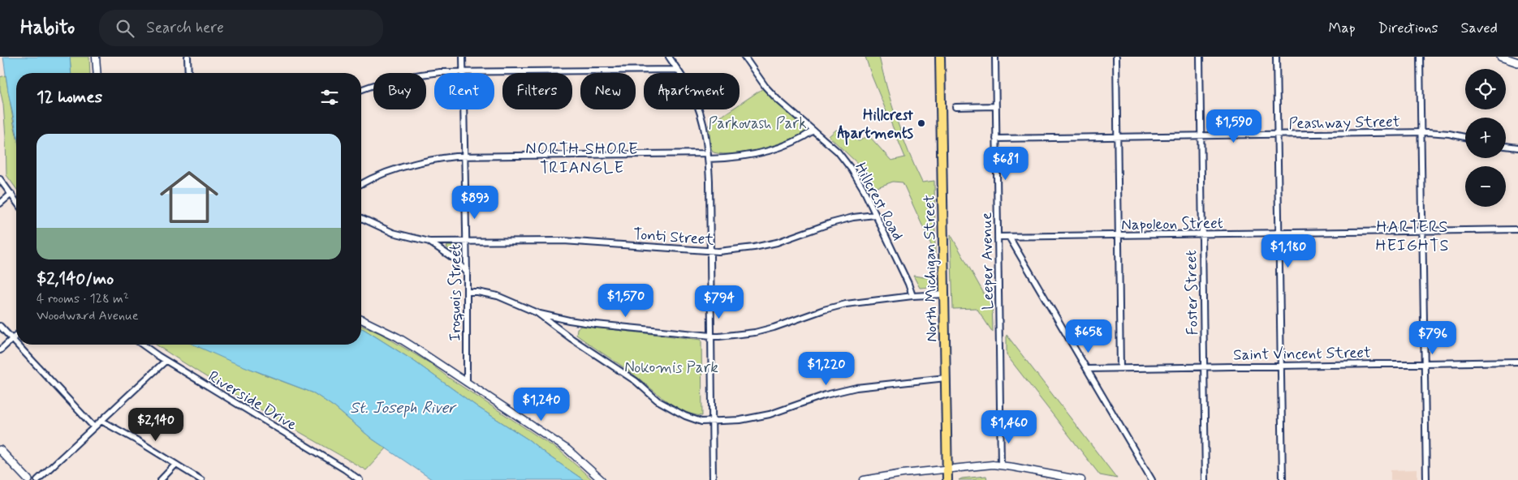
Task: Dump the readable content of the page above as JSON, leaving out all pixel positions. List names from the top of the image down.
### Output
{
  "streets": {
    "main road": ["North Michigan Street"],
    "street": [
      "Peashway Street",
      "Hillcrest Road",
      "Napoleon Street",
      "Tonti Street",
      "Leeper Avenue",
      "Iroquois Street",
      "Foster Street",
      "Saint Vincent Street",
      "Riverside Drive"
    ]
  },
  "crossings": [
    ["Peashway Street", "Leeper Avenue"],
    ["Peashway Street", "Foster Street"],
    ["Hillcrest Road", "Tonti Street"],
    ["Napoleon Street", "Leeper Avenue"],
    ["Napoleon Street", "Foster Street"],
    ["Tonti Street", "Iroquois Street"],
    ["Foster Street", "Saint Vincent Street"]
  ],
  "districts": ["NORTH SHORE TRIANGLE", "HARTERS HEIGHTS"],
  "water": ["St. Joseph River"],
  "parks": ["Parkovash Park", "Nokomis Park"],
  "places": ["Hillcrest Apartments"],
  "page": {
    "header": "Habito",
    "search": "Search here",
    "nav": ["Map", "Directions", "Saved"],
    "map_buttons": ["+", "−"],
    "chip": [
      "Buy",
      "Rent",
      "Filters",
      "New",
      "Apartment"
    ],
    "heading": "12 homes",
    "price": [
      "$1,590",
      "$681",
      "$893",
      "$1,180",
      "$1,570",
      "$794",
      "$658",
      "$796",
      "$1,220",
      "$1,240",
      "$2,140",
      "$1,460"
    ],
    "list": [
      {
        "name": "$2,140/mo",
        "note": "4 rooms · 128 m² · Woodward Avenue"
      }
    ]
  }
}
